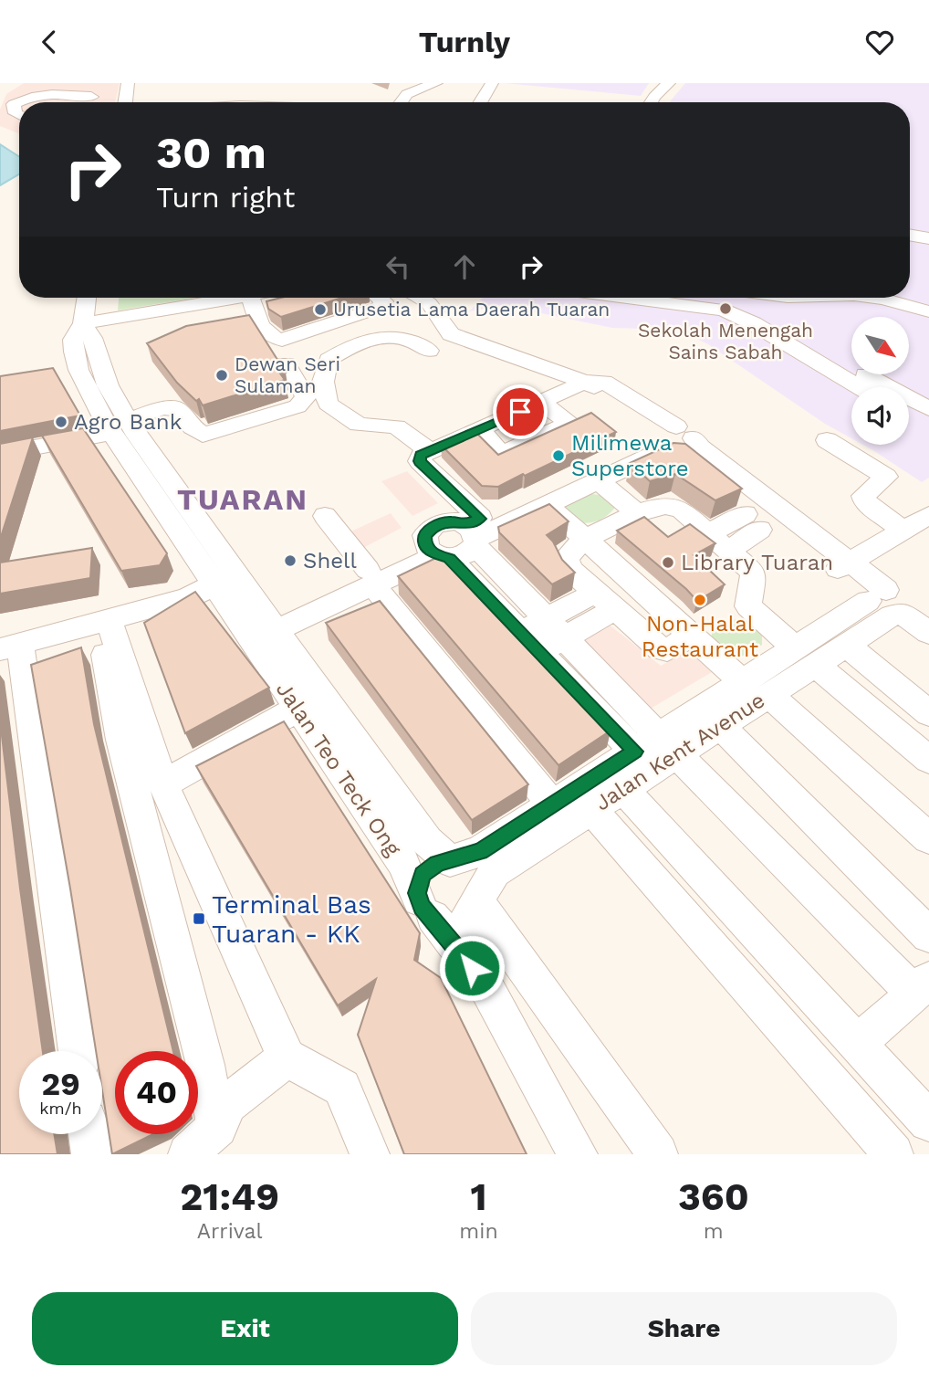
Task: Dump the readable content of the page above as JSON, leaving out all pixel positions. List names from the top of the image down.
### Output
{
  "streets": {
    "street": ["Jalan Kent Avenue", "Jalan Teo Teck Ong"]
  },
  "crossings": [
    ["Jalan Kent Avenue", "Jalan Teo Teck Ong"]
  ],
  "districts": ["TUARAN"],
  "places": {
    "other": [
      "Sekolah Menengah Sains Sabah",
      "Urusetia Lama Daerah Tuaran",
      "Dewan Seri Sulaman",
      "Agro Bank",
      "Milimewa Superstore",
      "Shell",
      "Library Tuaran",
      "Non-Halal Restaurant"
    ],
    "transit": ["Terminal Bas Tuaran - KK"]
  },
  "north": "bottom right",
  "page": {
    "header": "Turnly",
    "turn": ["30 m", "Turn right"],
    "speed": "29 km/h",
    "limit": "40",
    "eta": [
      "21:49",
      "Arrival",
      "1",
      "min",
      "360",
      "m"
    ],
    "buttons": ["Exit", "Share"]
  }
}
